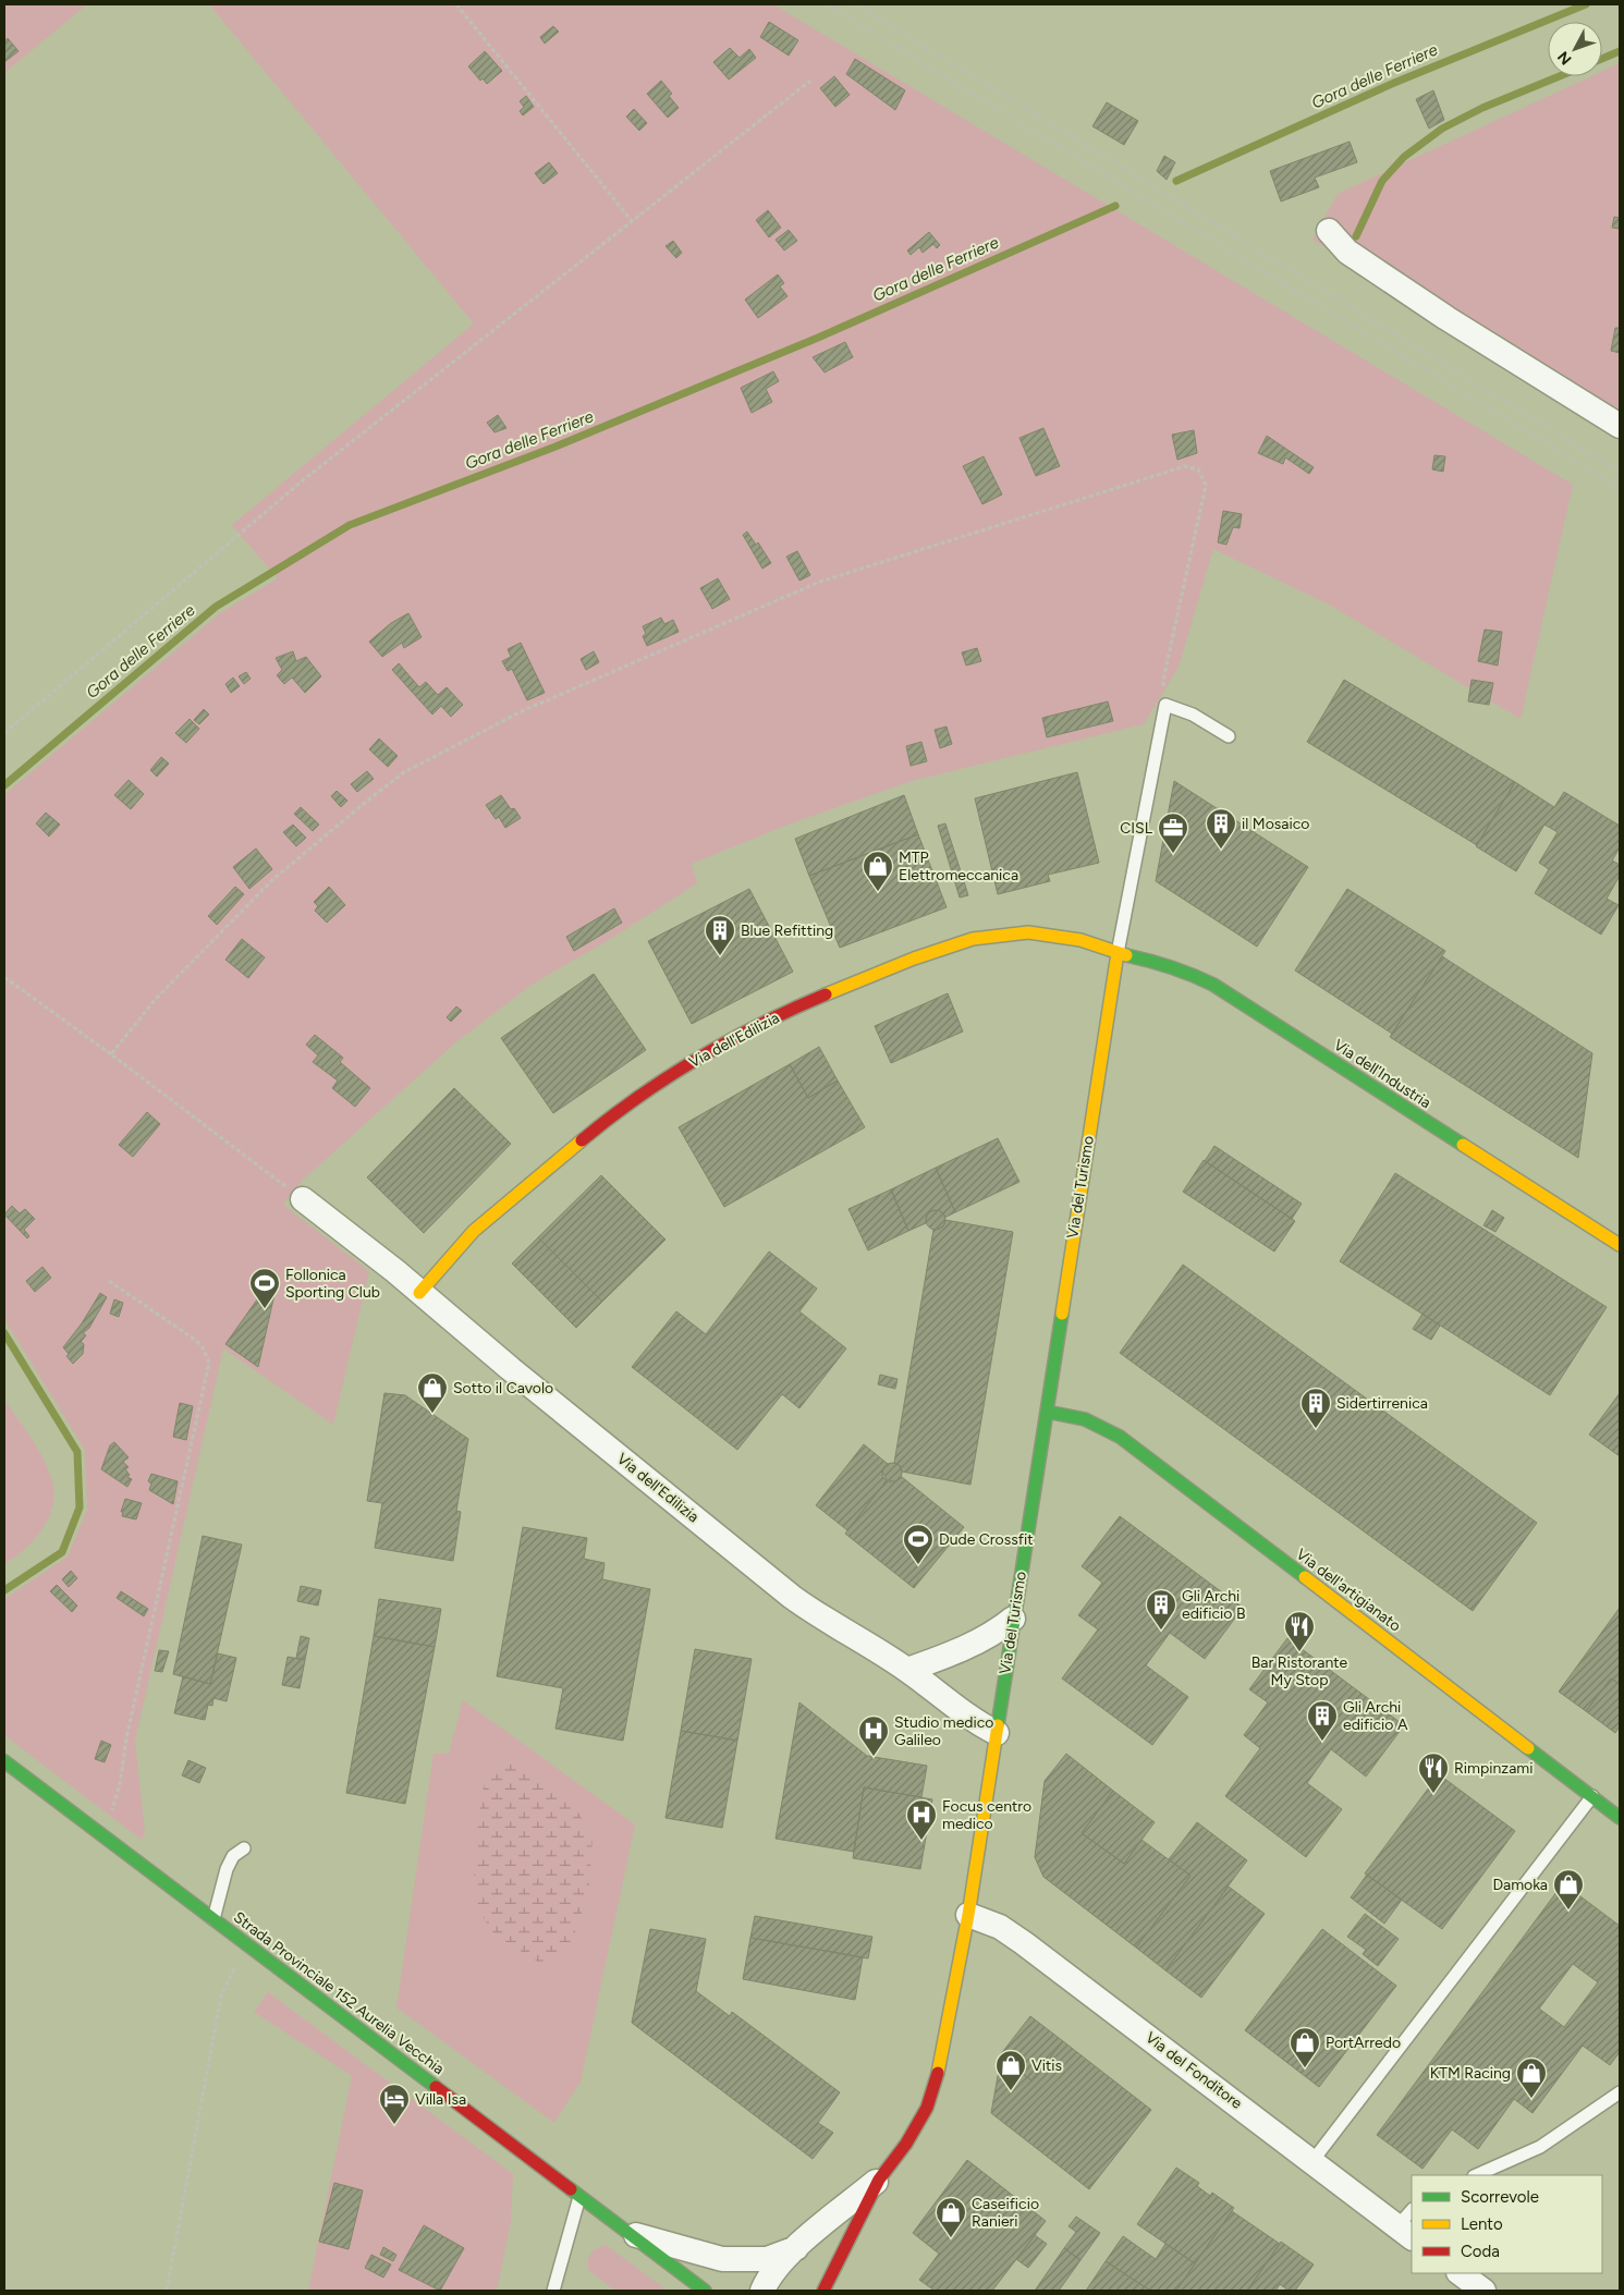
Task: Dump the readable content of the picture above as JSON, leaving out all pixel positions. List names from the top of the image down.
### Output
{
  "streets": {
    "street": [
      "Via dell'Edilizia",
      "Via dell'Industria",
      "Via del Turismo",
      "Via dell'artigianato",
      "Strada Provinciale 152 Aurelia Vecchia",
      "Via del Fonditore"
    ]
  },
  "crossings": [
    ["Via dell'Edilizia", "Via dell'Industria"],
    ["Via dell'Edilizia", "Via del Turismo"],
    ["Via dell'Industria", "Via del Turismo"],
    ["Via del Turismo", "Via dell'artigianato"],
    ["Via del Turismo", "Strada Provinciale 152 Aurelia Vecchia"],
    ["Via del Turismo", "Via del Fonditore"]
  ],
  "water": ["Gora delle Ferriere"],
  "places": {
    "building": [
      "il Mosaico",
      "Blue Refitting",
      "Sidertirrenica",
      "Gli Archi edificio B",
      "Gli Archi edificio A"
    ],
    "office": ["CISL"],
    "shop": [
      "MTP Elettromeccanica",
      "Sotto il Cavolo",
      "Damoka",
      "PortArredo",
      "Vitis",
      "KTM Racing",
      "Caseificio Ranieri"
    ],
    "sports": ["Follonica Sporting Club", "Dude Crossfit"],
    "restaurant": ["Bar Ristorante My Stop", "Rimpinzami"],
    "hospital": ["Studio medico Galileo", "Focus centro medico"],
    "hotel": ["Villa Isa"]
  },
  "legend": ["Scorrevole", "Lento", "Coda"],
  "north": "bottom left"
}
